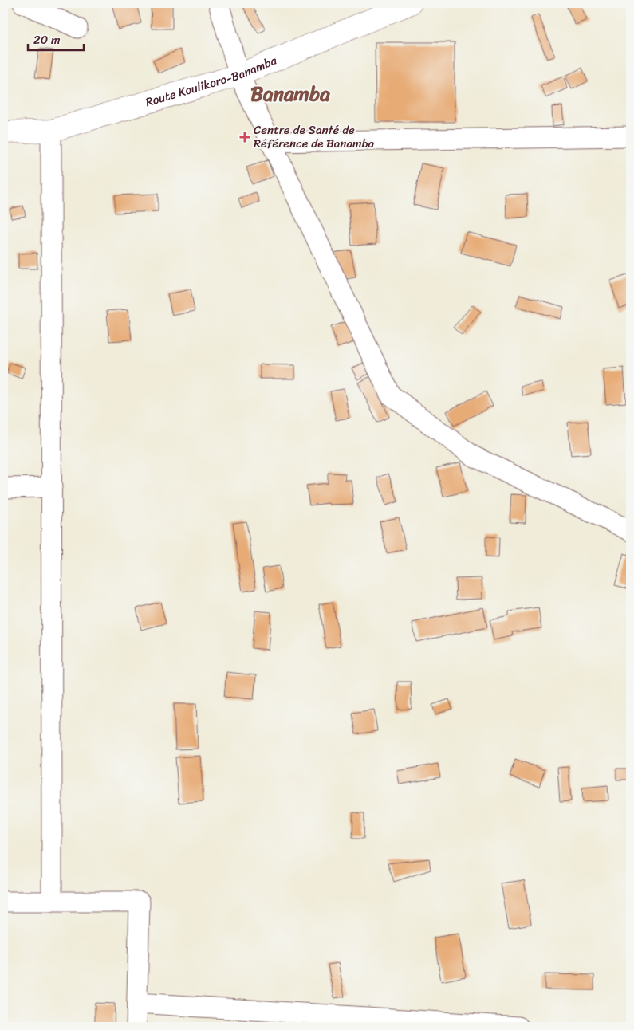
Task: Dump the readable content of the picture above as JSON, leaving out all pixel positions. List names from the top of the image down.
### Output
{
  "streets": {
    "street": ["Route Koulikoro-Banamba"]
  },
  "districts": ["Banamba"],
  "places": {
    "health": ["Centre de Santé de Référence de Banamba"]
  },
  "scale_bar": "20 m"
}
